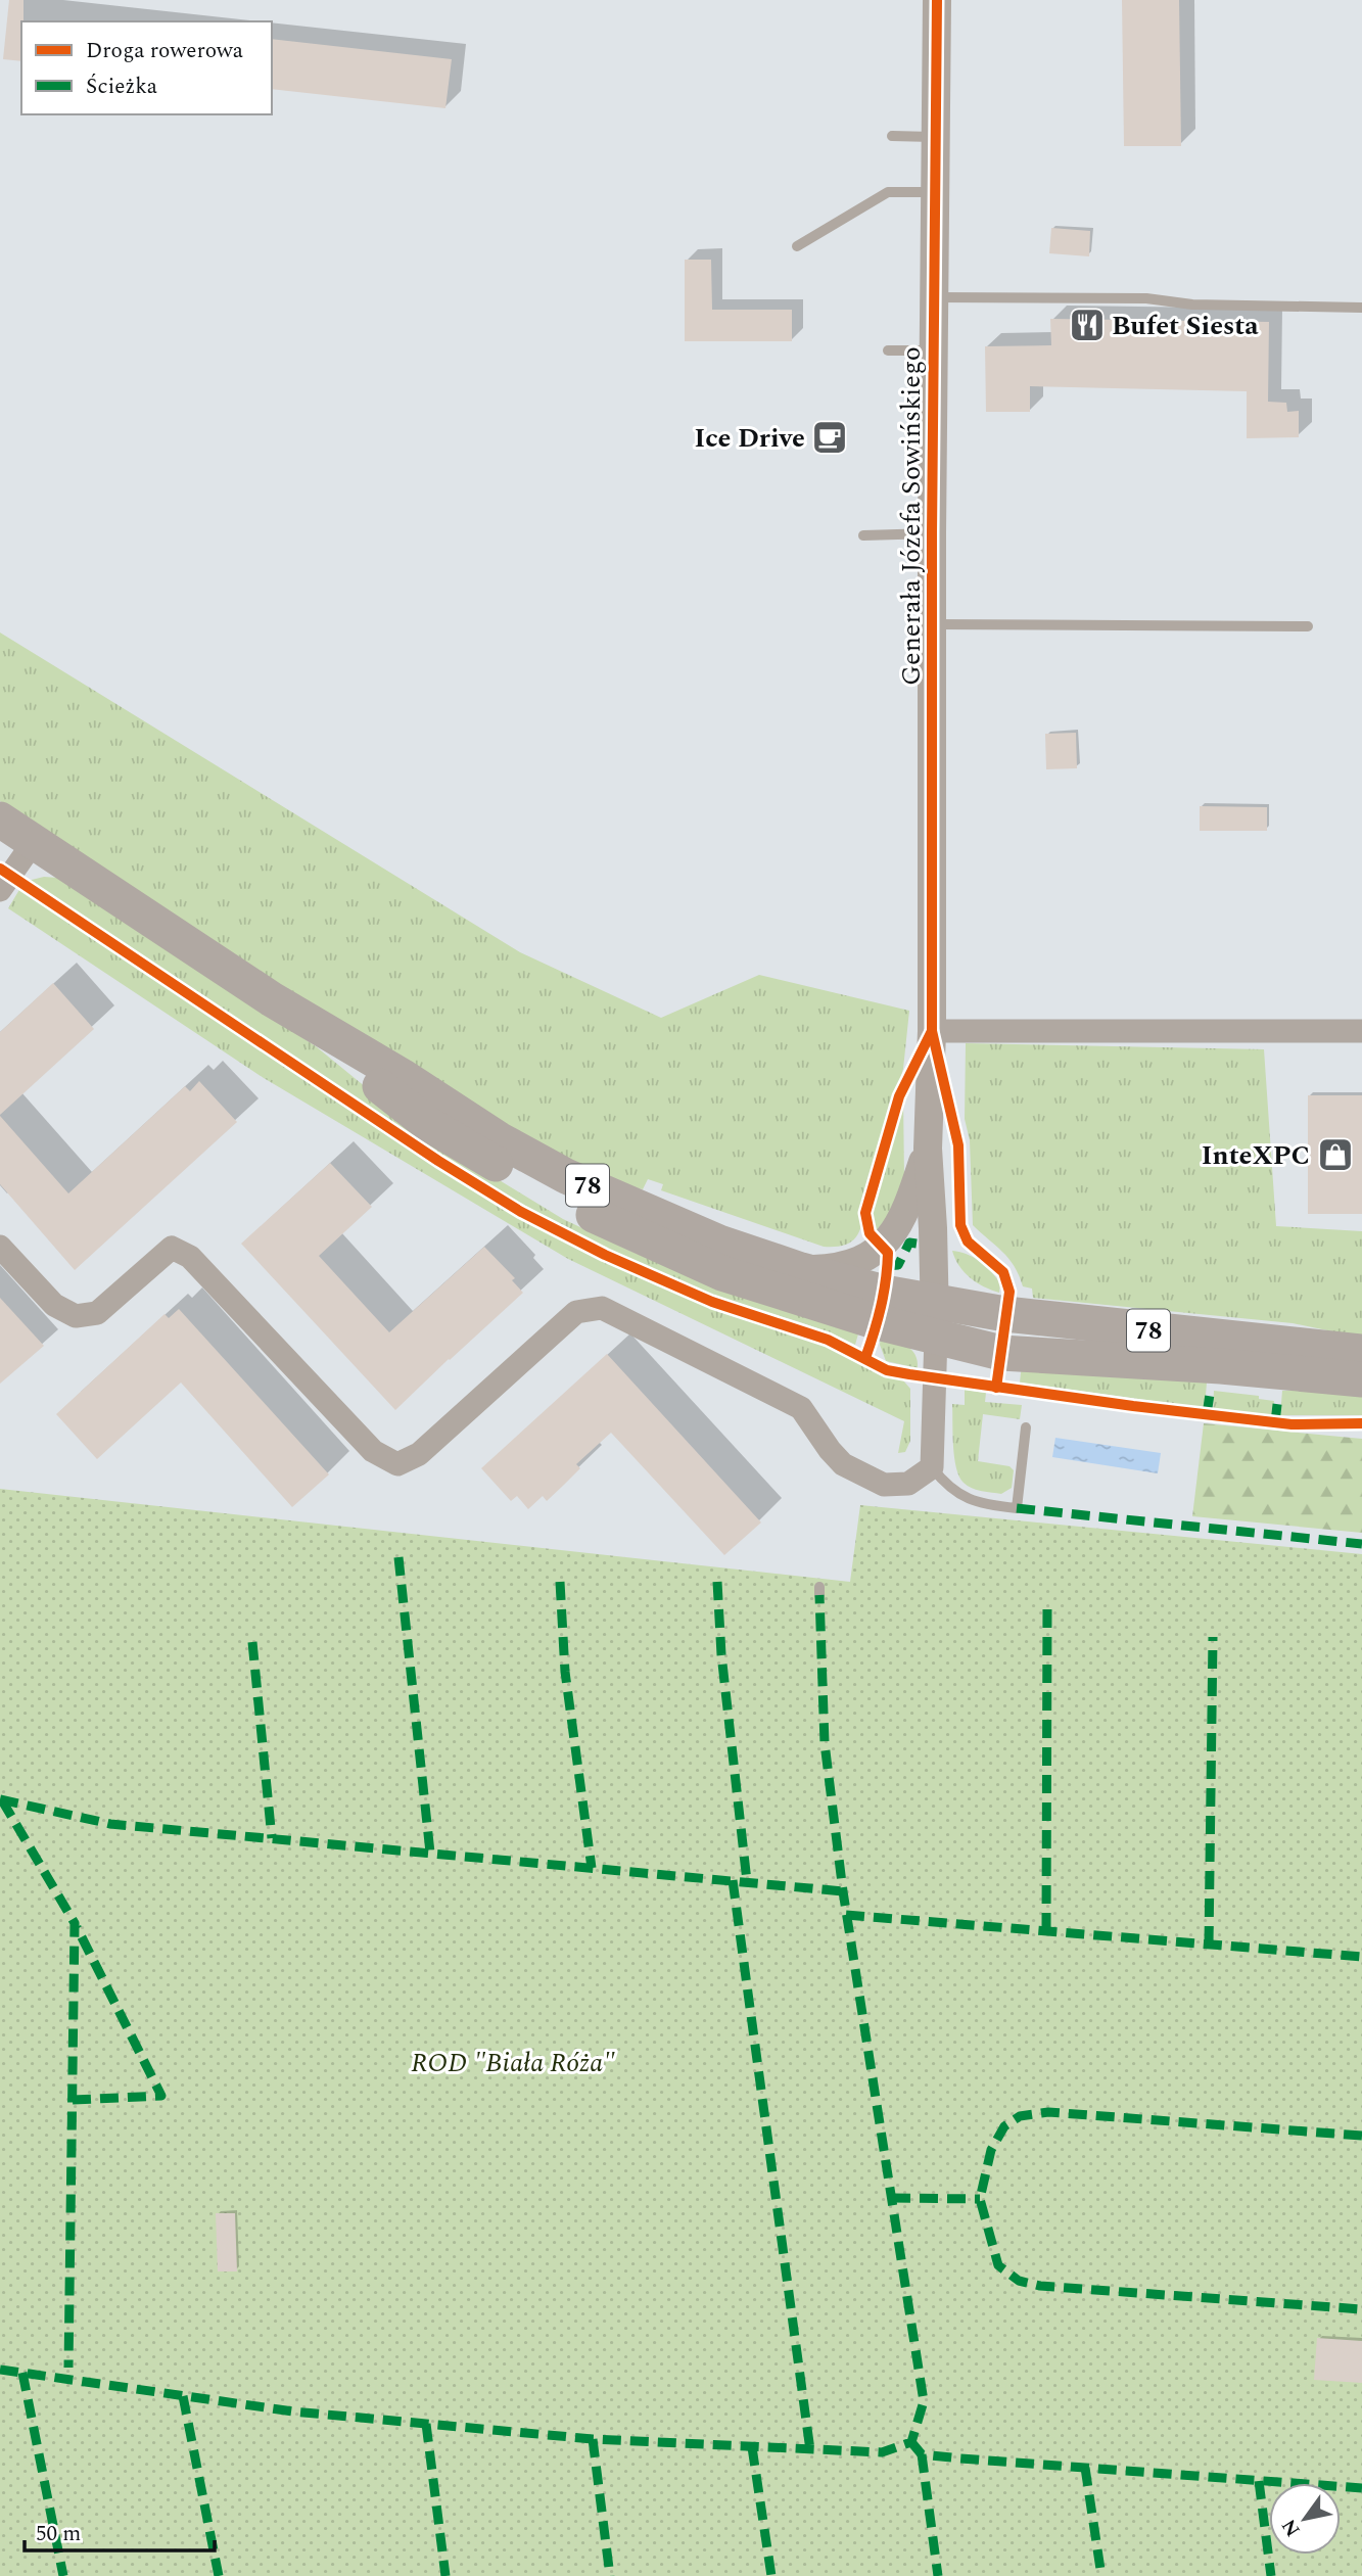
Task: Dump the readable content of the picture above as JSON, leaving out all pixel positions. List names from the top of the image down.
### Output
{
  "streets": {
    "main road": ["78"],
    "street": ["Generała Józefa Sowińskiego"]
  },
  "crossings": [
    ["Generała Józefa Sowińskiego", "78"]
  ],
  "parks": ["ROD \"Biała Róża\""],
  "places": {
    "restaurant": ["Bufet Siesta"],
    "cafe": ["Ice Drive"],
    "shop": ["InteXPC"]
  },
  "legend": ["Droga rowerowa", "Ścieżka"],
  "scale_bar": "50 m",
  "north": "bottom left"
}
